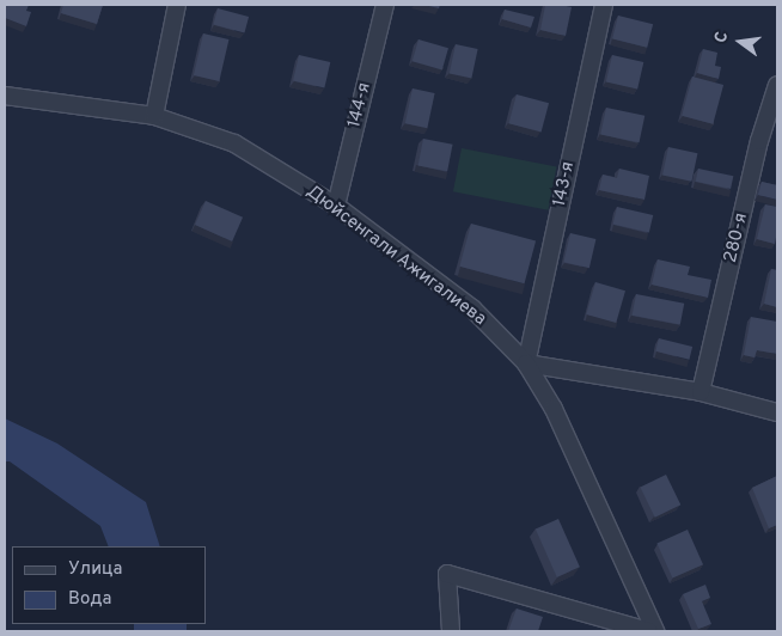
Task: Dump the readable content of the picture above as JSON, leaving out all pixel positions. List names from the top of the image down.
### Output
{
  "streets": {
    "street": [
      "144-я",
      "143-я",
      "280-я",
      "Дюйсенгали Ажигалиева"
    ]
  },
  "crossings": [
    ["144-я", "Дюйсенгали Ажигалиева"],
    ["143-я", "Дюйсенгали Ажигалиева"]
  ],
  "legend": ["Улица", "Вода"],
  "north": "left"
}
